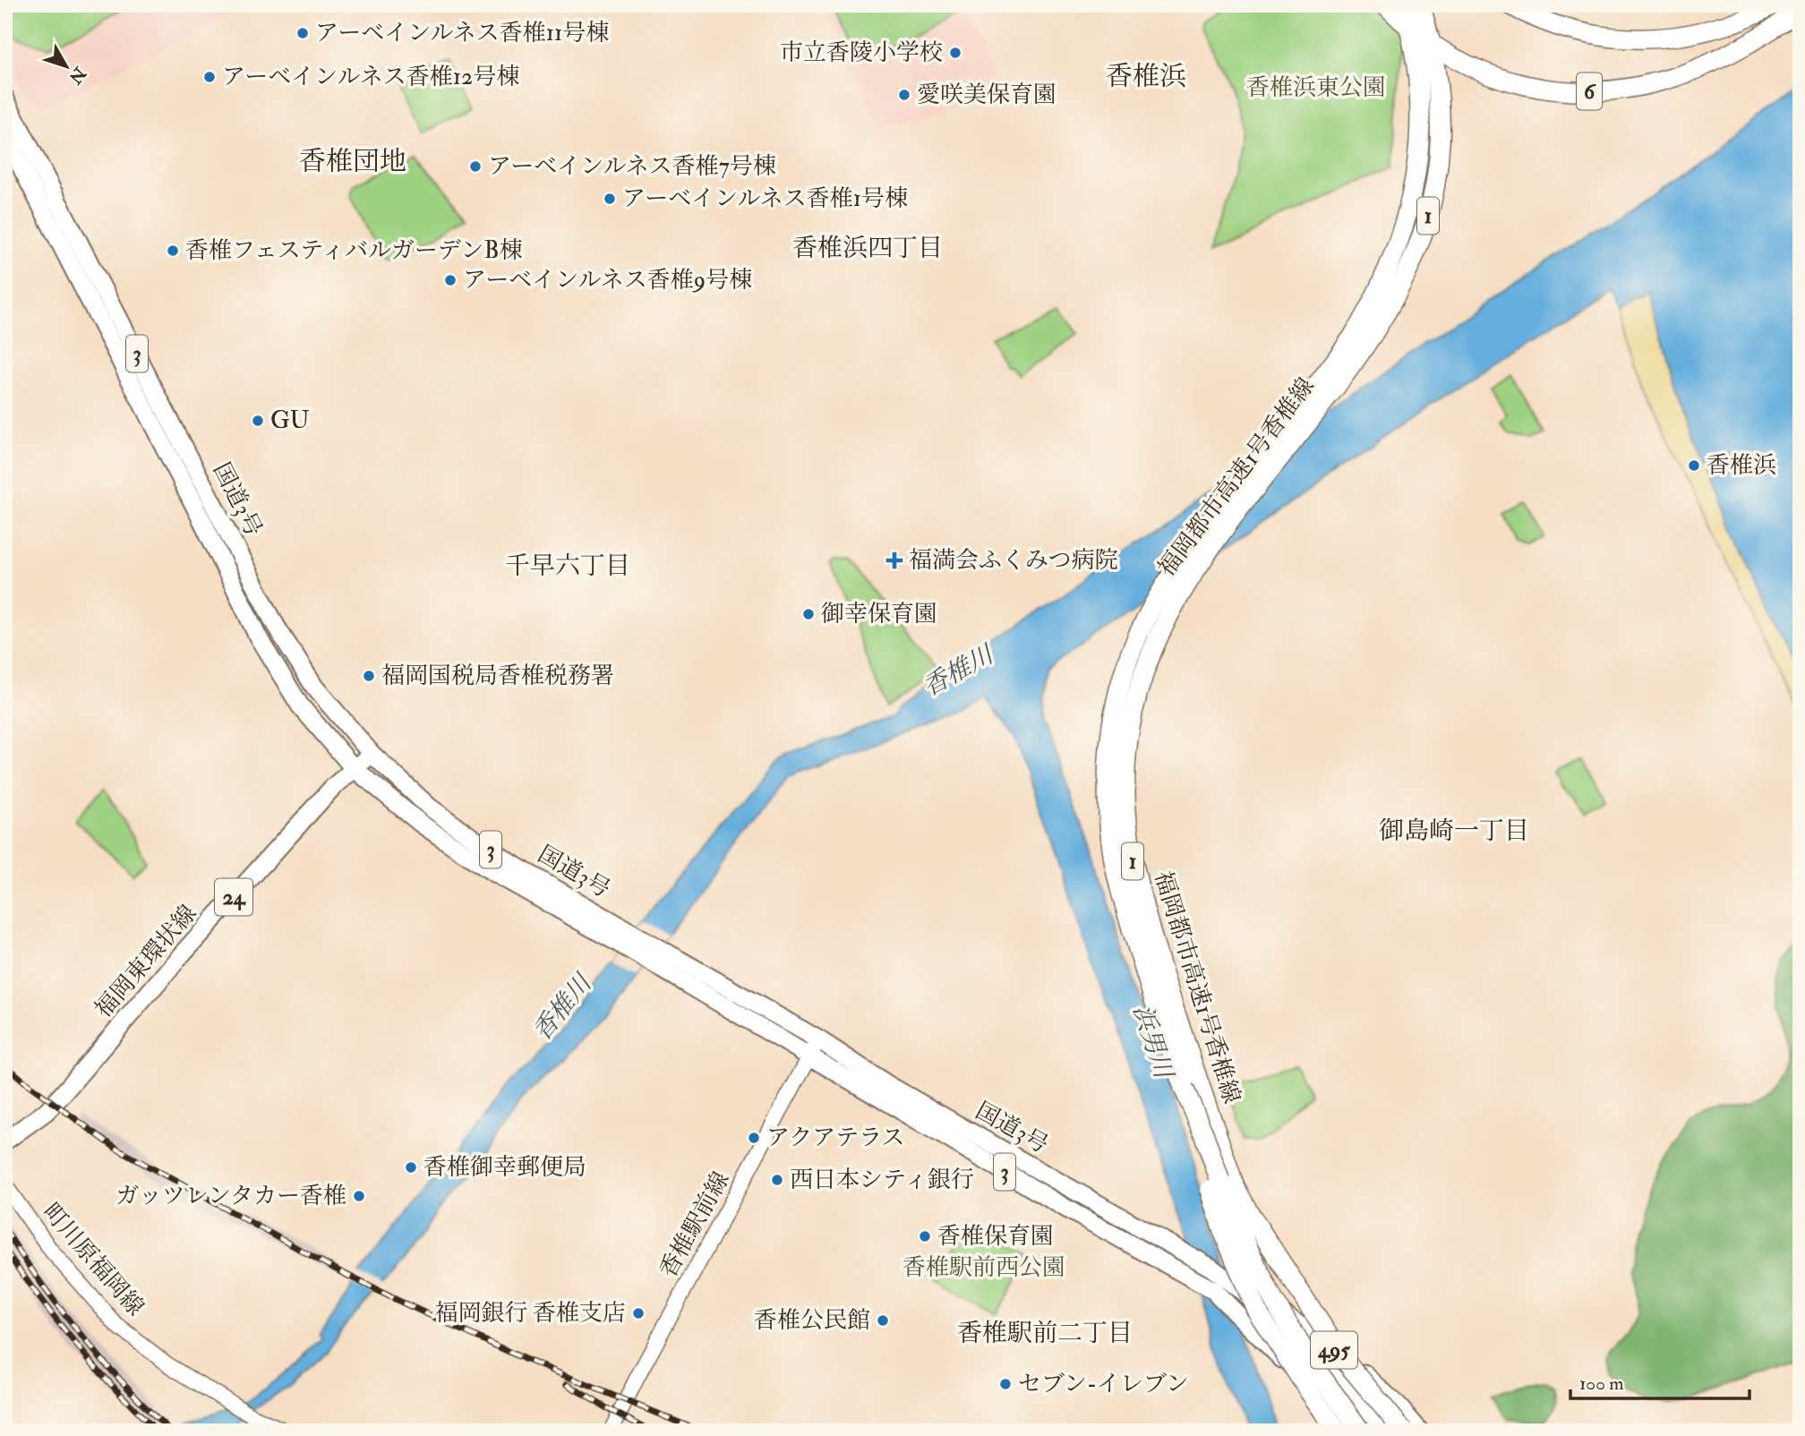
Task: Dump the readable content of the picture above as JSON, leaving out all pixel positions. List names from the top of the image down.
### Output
{
  "streets": {
    "highway": ["6", "1", "福岡都市高速1号香椎線"],
    "main road": [
      "3",
      "国道3号",
      "24",
      "福岡東環状線",
      "香椎駅前線",
      "町川原福岡線",
      "495"
    ]
  },
  "crossings": [
    ["福岡都市高速1号香椎線", "国道3号"],
    ["国道3号", "福岡東環状線"],
    ["国道3号", "香椎駅前線"],
    ["国道3号", "495"]
  ],
  "districts": [
    "香椎浜",
    "香椎団地",
    "香椎浜四丁目",
    "千早六丁目",
    "御島崎一丁目",
    "香椎駅前二丁目"
  ],
  "water": ["香椎川", "浜男川"],
  "parks": ["香椎浜東公園", "香椎駅前西公園"],
  "places": {
    "other": [
      "アーベインルネス香椎11号棟",
      "市立香陵小学校",
      "アーベインルネス香椎12号棟",
      "愛咲美保育園",
      "アーベインルネス香椎7号棟",
      "アーベインルネス香椎1号棟",
      "香椎フェスティバルガーデンB棟",
      "アーベインルネス香椎9号棟",
      "GU",
      "香椎浜",
      "御幸保育園",
      "福岡国税局香椎税務署",
      "アクアテラス",
      "香椎御幸郵便局",
      "西日本シティ銀行",
      "ガッツレンタカー香椎",
      "香椎保育園",
      "福岡銀行 香椎支店",
      "香椎公民館",
      "セブン-イレブン"
    ],
    "health": ["福満会ふくみつ病院"]
  },
  "scale_bar": "100 m",
  "north": "bottom right"
}
